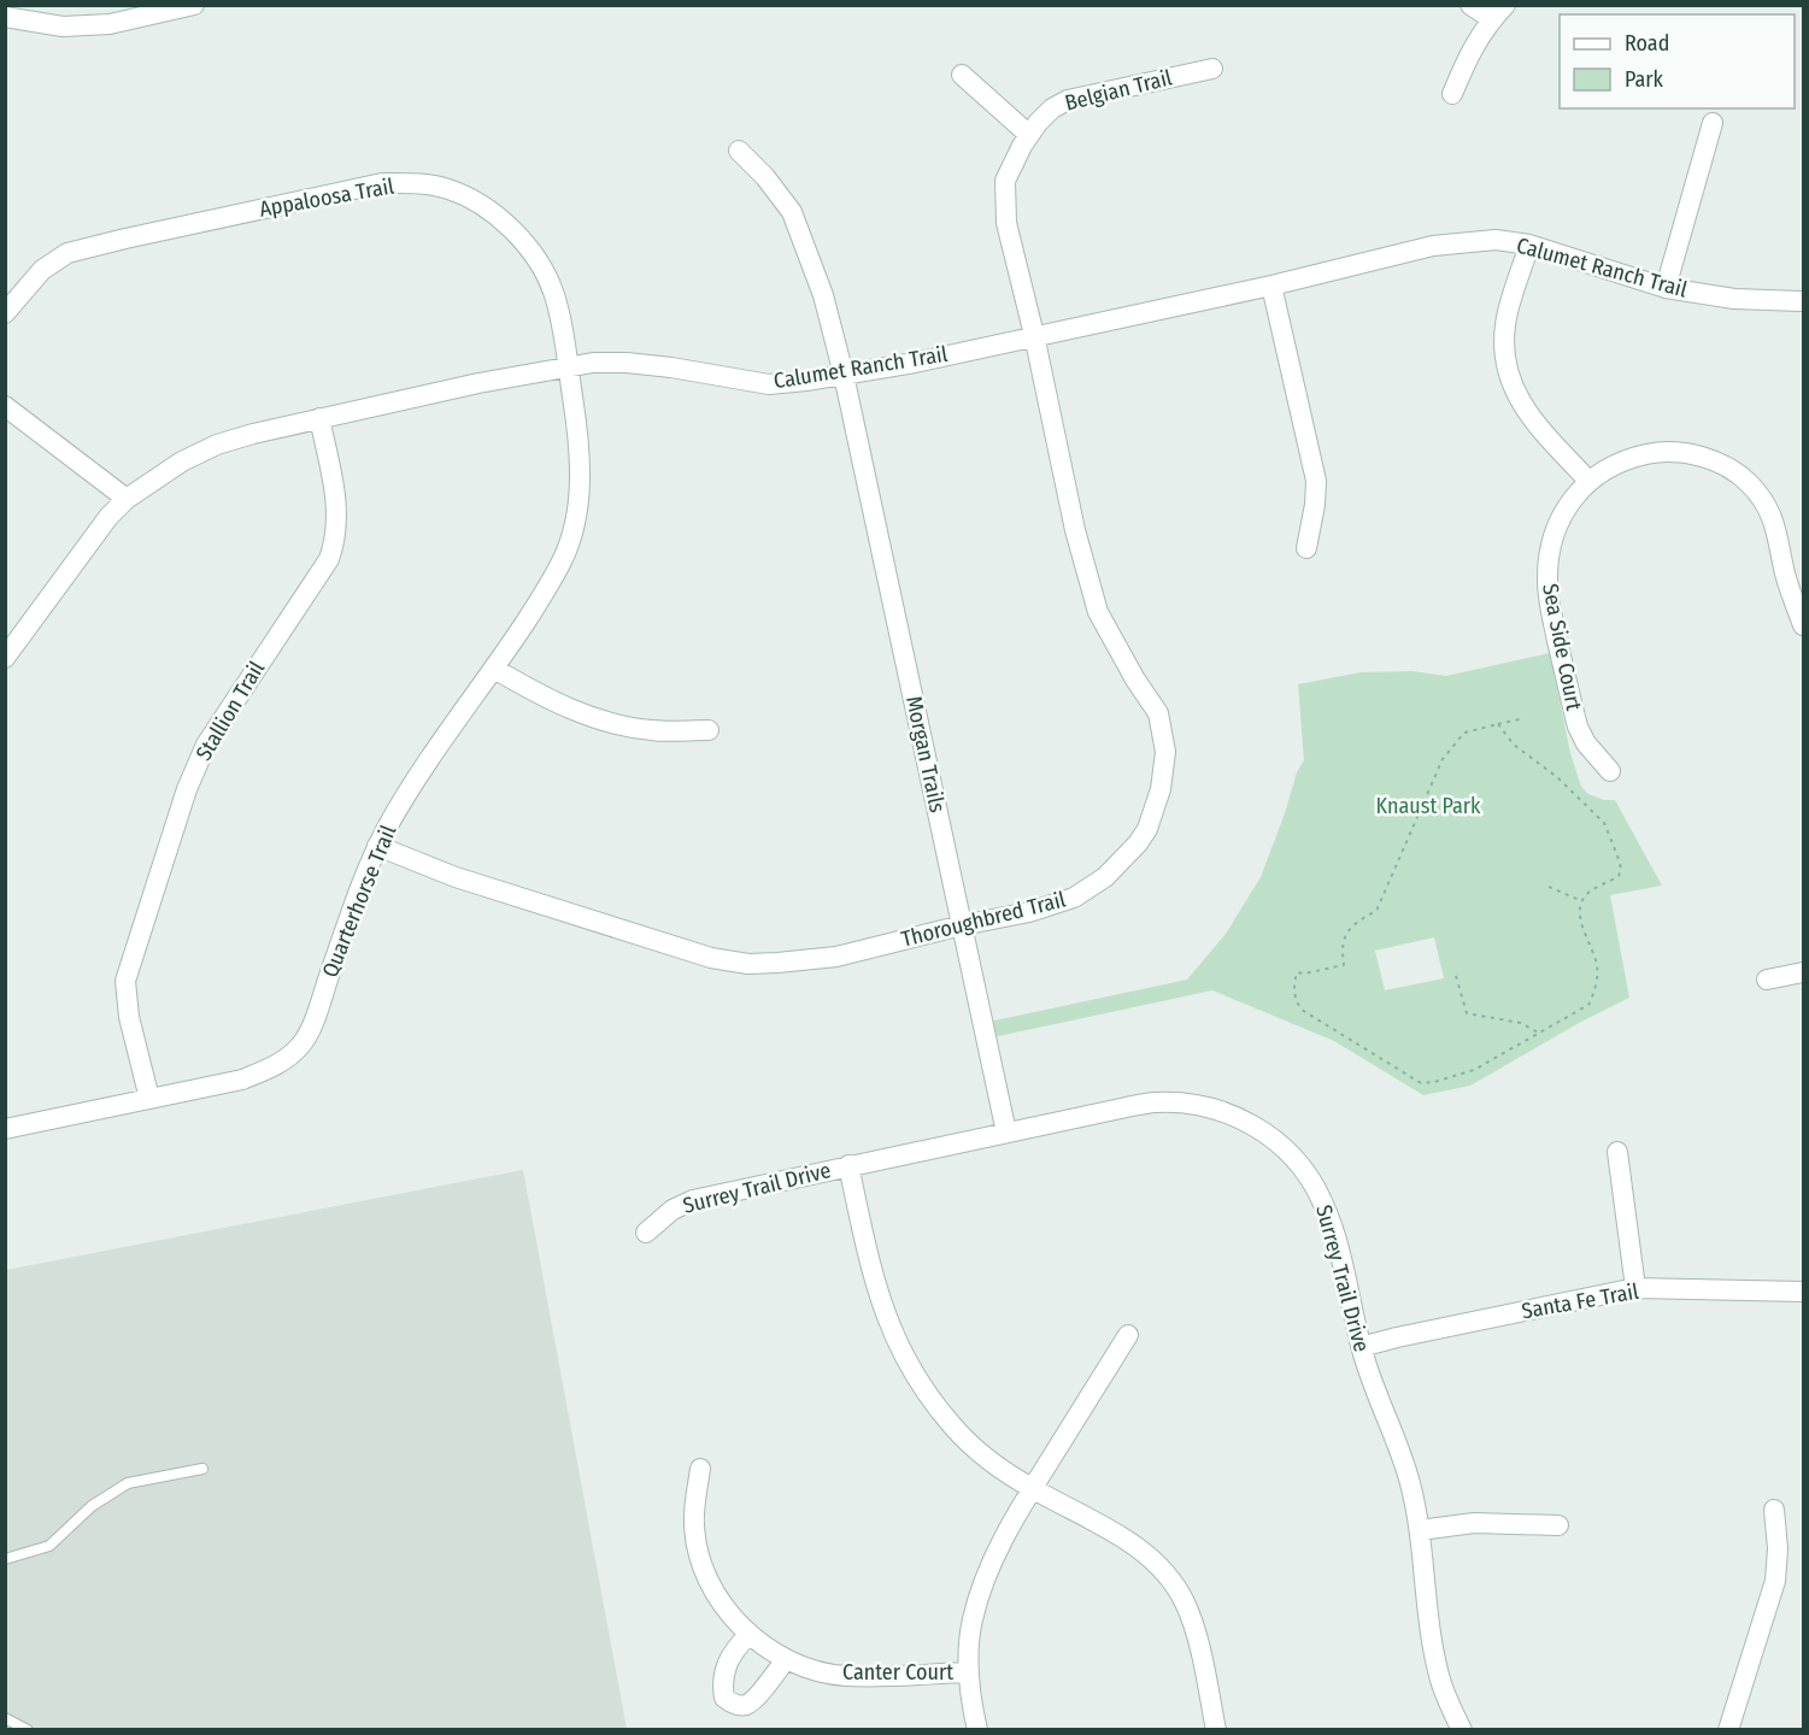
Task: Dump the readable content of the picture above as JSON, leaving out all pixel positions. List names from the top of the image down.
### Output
{
  "streets": {
    "street": [
      "Belgian Trail",
      "Appaloosa Trail",
      "Calumet Ranch Trail",
      "Sea Side Court",
      "Stallion Trail",
      "Morgan Trails",
      "Quarterhorse Trail",
      "Thoroughbred Trail",
      "Surrey Trail Drive",
      "Santa Fe Trail",
      "Canter Court"
    ]
  },
  "crossings": [
    ["Belgian Trail", "Calumet Ranch Trail"],
    ["Belgian Trail", "Thoroughbred Trail"],
    ["Appaloosa Trail", "Calumet Ranch Trail"],
    ["Appaloosa Trail", "Quarterhorse Trail"],
    ["Calumet Ranch Trail", "Stallion Trail"],
    ["Calumet Ranch Trail", "Morgan Trails"],
    ["Calumet Ranch Trail", "Quarterhorse Trail"],
    ["Calumet Ranch Trail", "Thoroughbred Trail"],
    ["Stallion Trail", "Quarterhorse Trail"],
    ["Morgan Trails", "Thoroughbred Trail"],
    ["Morgan Trails", "Surrey Trail Drive"],
    ["Quarterhorse Trail", "Thoroughbred Trail"],
    ["Surrey Trail Drive", "Santa Fe Trail"]
  ],
  "parks": ["Knaust Park"],
  "legend": ["Road", "Park"]
}
